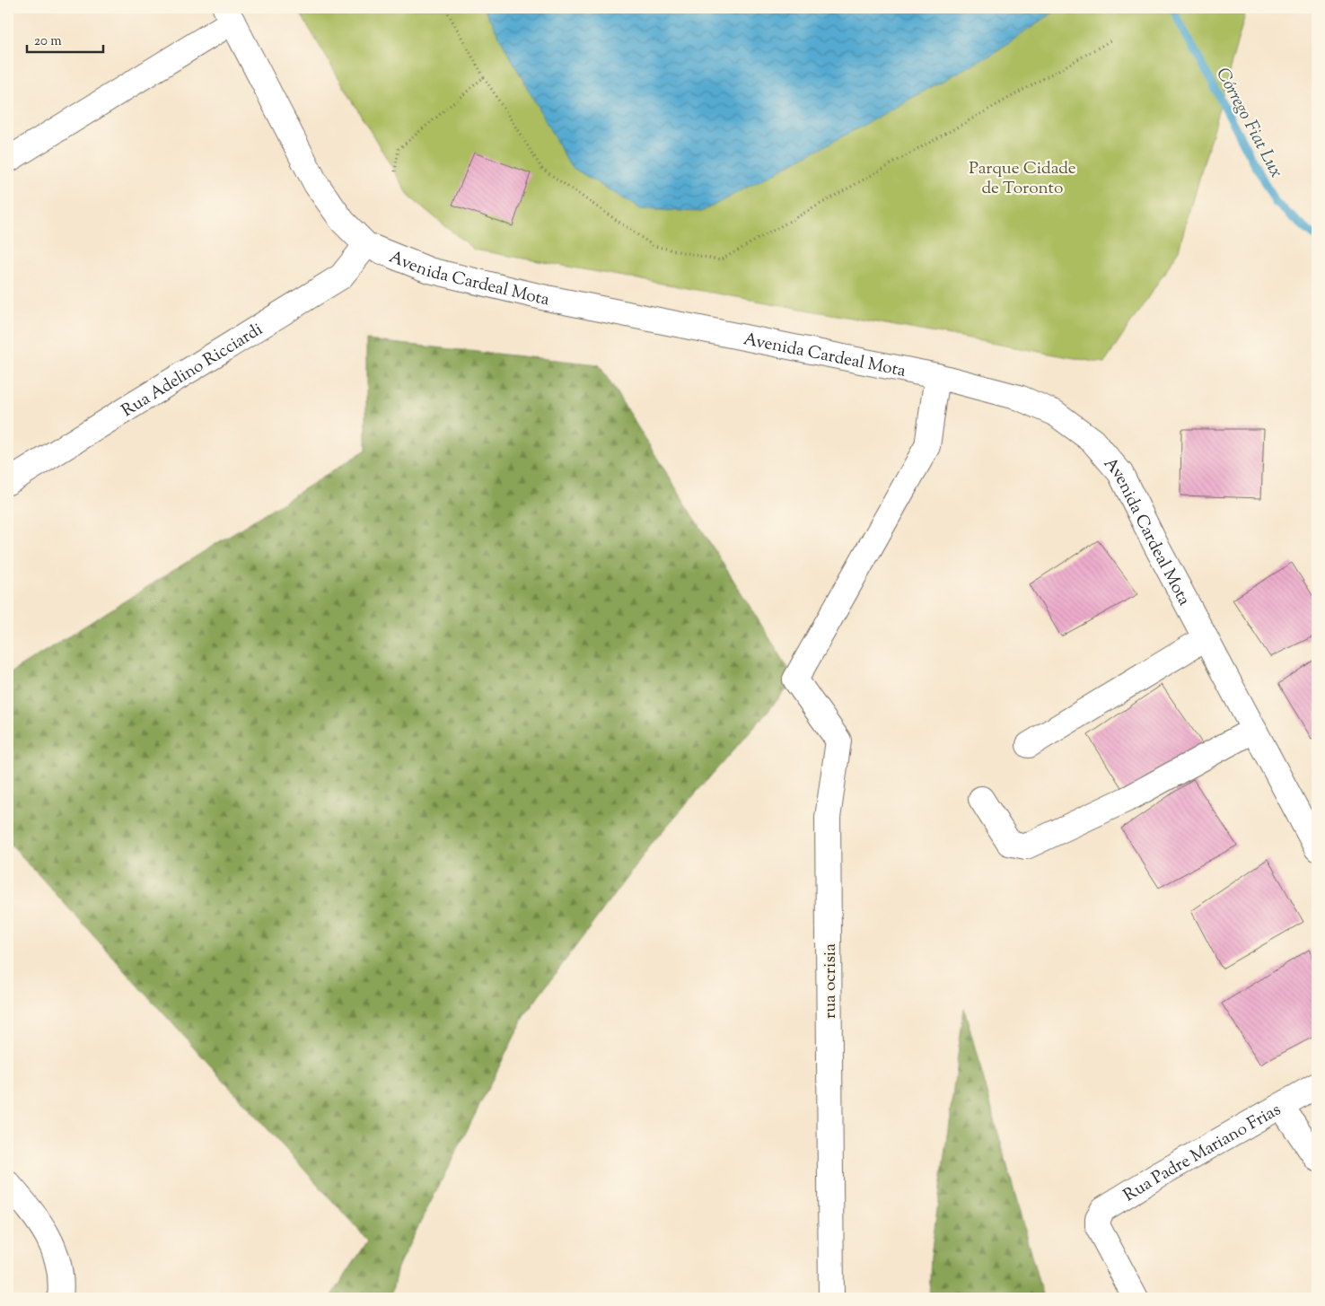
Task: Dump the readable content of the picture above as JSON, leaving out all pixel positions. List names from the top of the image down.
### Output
{
  "streets": {
    "street": [
      "Avenida Cardeal Mota",
      "Rua Adelino Ricciardi",
      "rua ocrisia",
      "Rua Padre Mariano Frias"
    ]
  },
  "crossings": [
    ["Avenida Cardeal Mota", "Rua Adelino Ricciardi"],
    ["Avenida Cardeal Mota", "rua ocrisia"]
  ],
  "water": ["Córrego Fiat Lux"],
  "parks": ["Parque Cidade de Toronto"],
  "scale_bar": "20 m"
}
